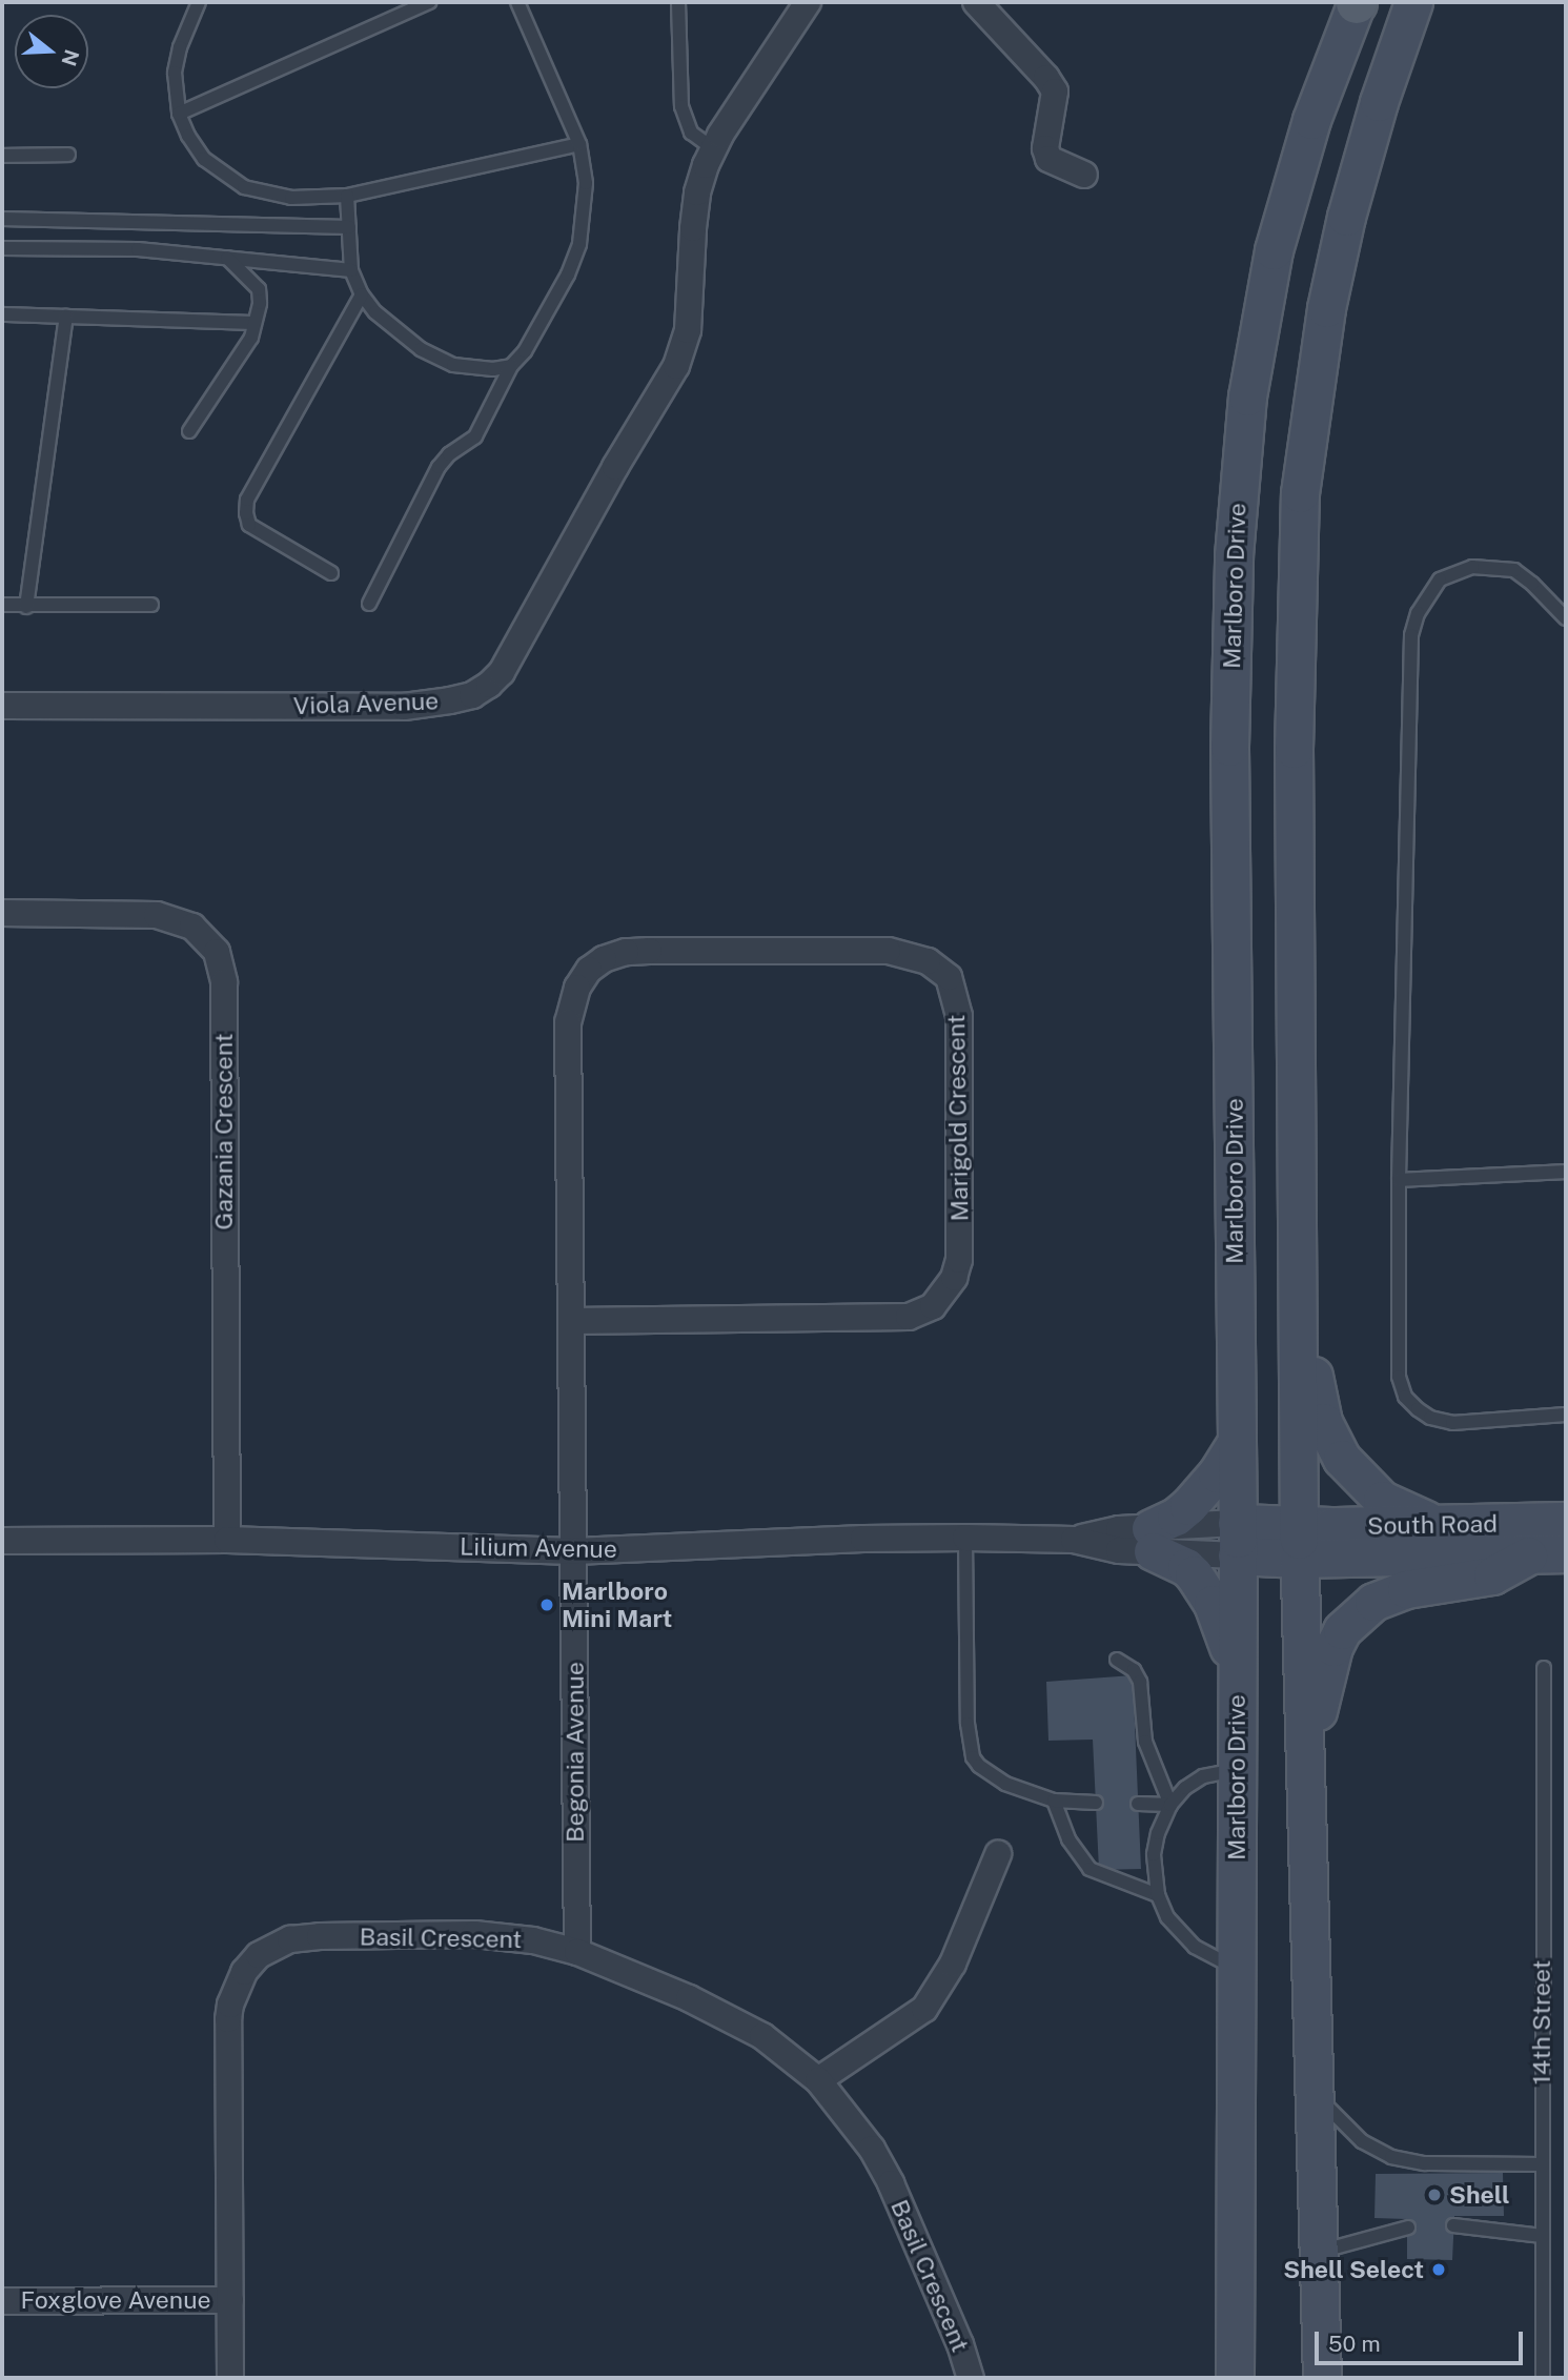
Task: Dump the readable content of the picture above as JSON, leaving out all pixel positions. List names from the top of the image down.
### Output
{
  "streets": {
    "main road": ["Marlboro Drive", "South Road"],
    "street": [
      "Viola Avenue",
      "Marigold Crescent",
      "Gazania Crescent",
      "Lilium Avenue",
      "Begonia Avenue",
      "Basil Crescent",
      "Foxglove Avenue"
    ],
    "lane": ["14th Street"]
  },
  "crossings": [
    ["Marlboro Drive", "Lilium Avenue"],
    ["Marigold Crescent", "Lilium Avenue"],
    ["Marigold Crescent", "Begonia Avenue"],
    ["Gazania Crescent", "Lilium Avenue"],
    ["Lilium Avenue", "Begonia Avenue"],
    ["Begonia Avenue", "Basil Crescent"],
    ["Basil Crescent", "Foxglove Avenue"]
  ],
  "places": ["Marlboro Mini Mart", "Shell", "Shell Select"],
  "scale_bar": "50 m",
  "north": "right"
}
